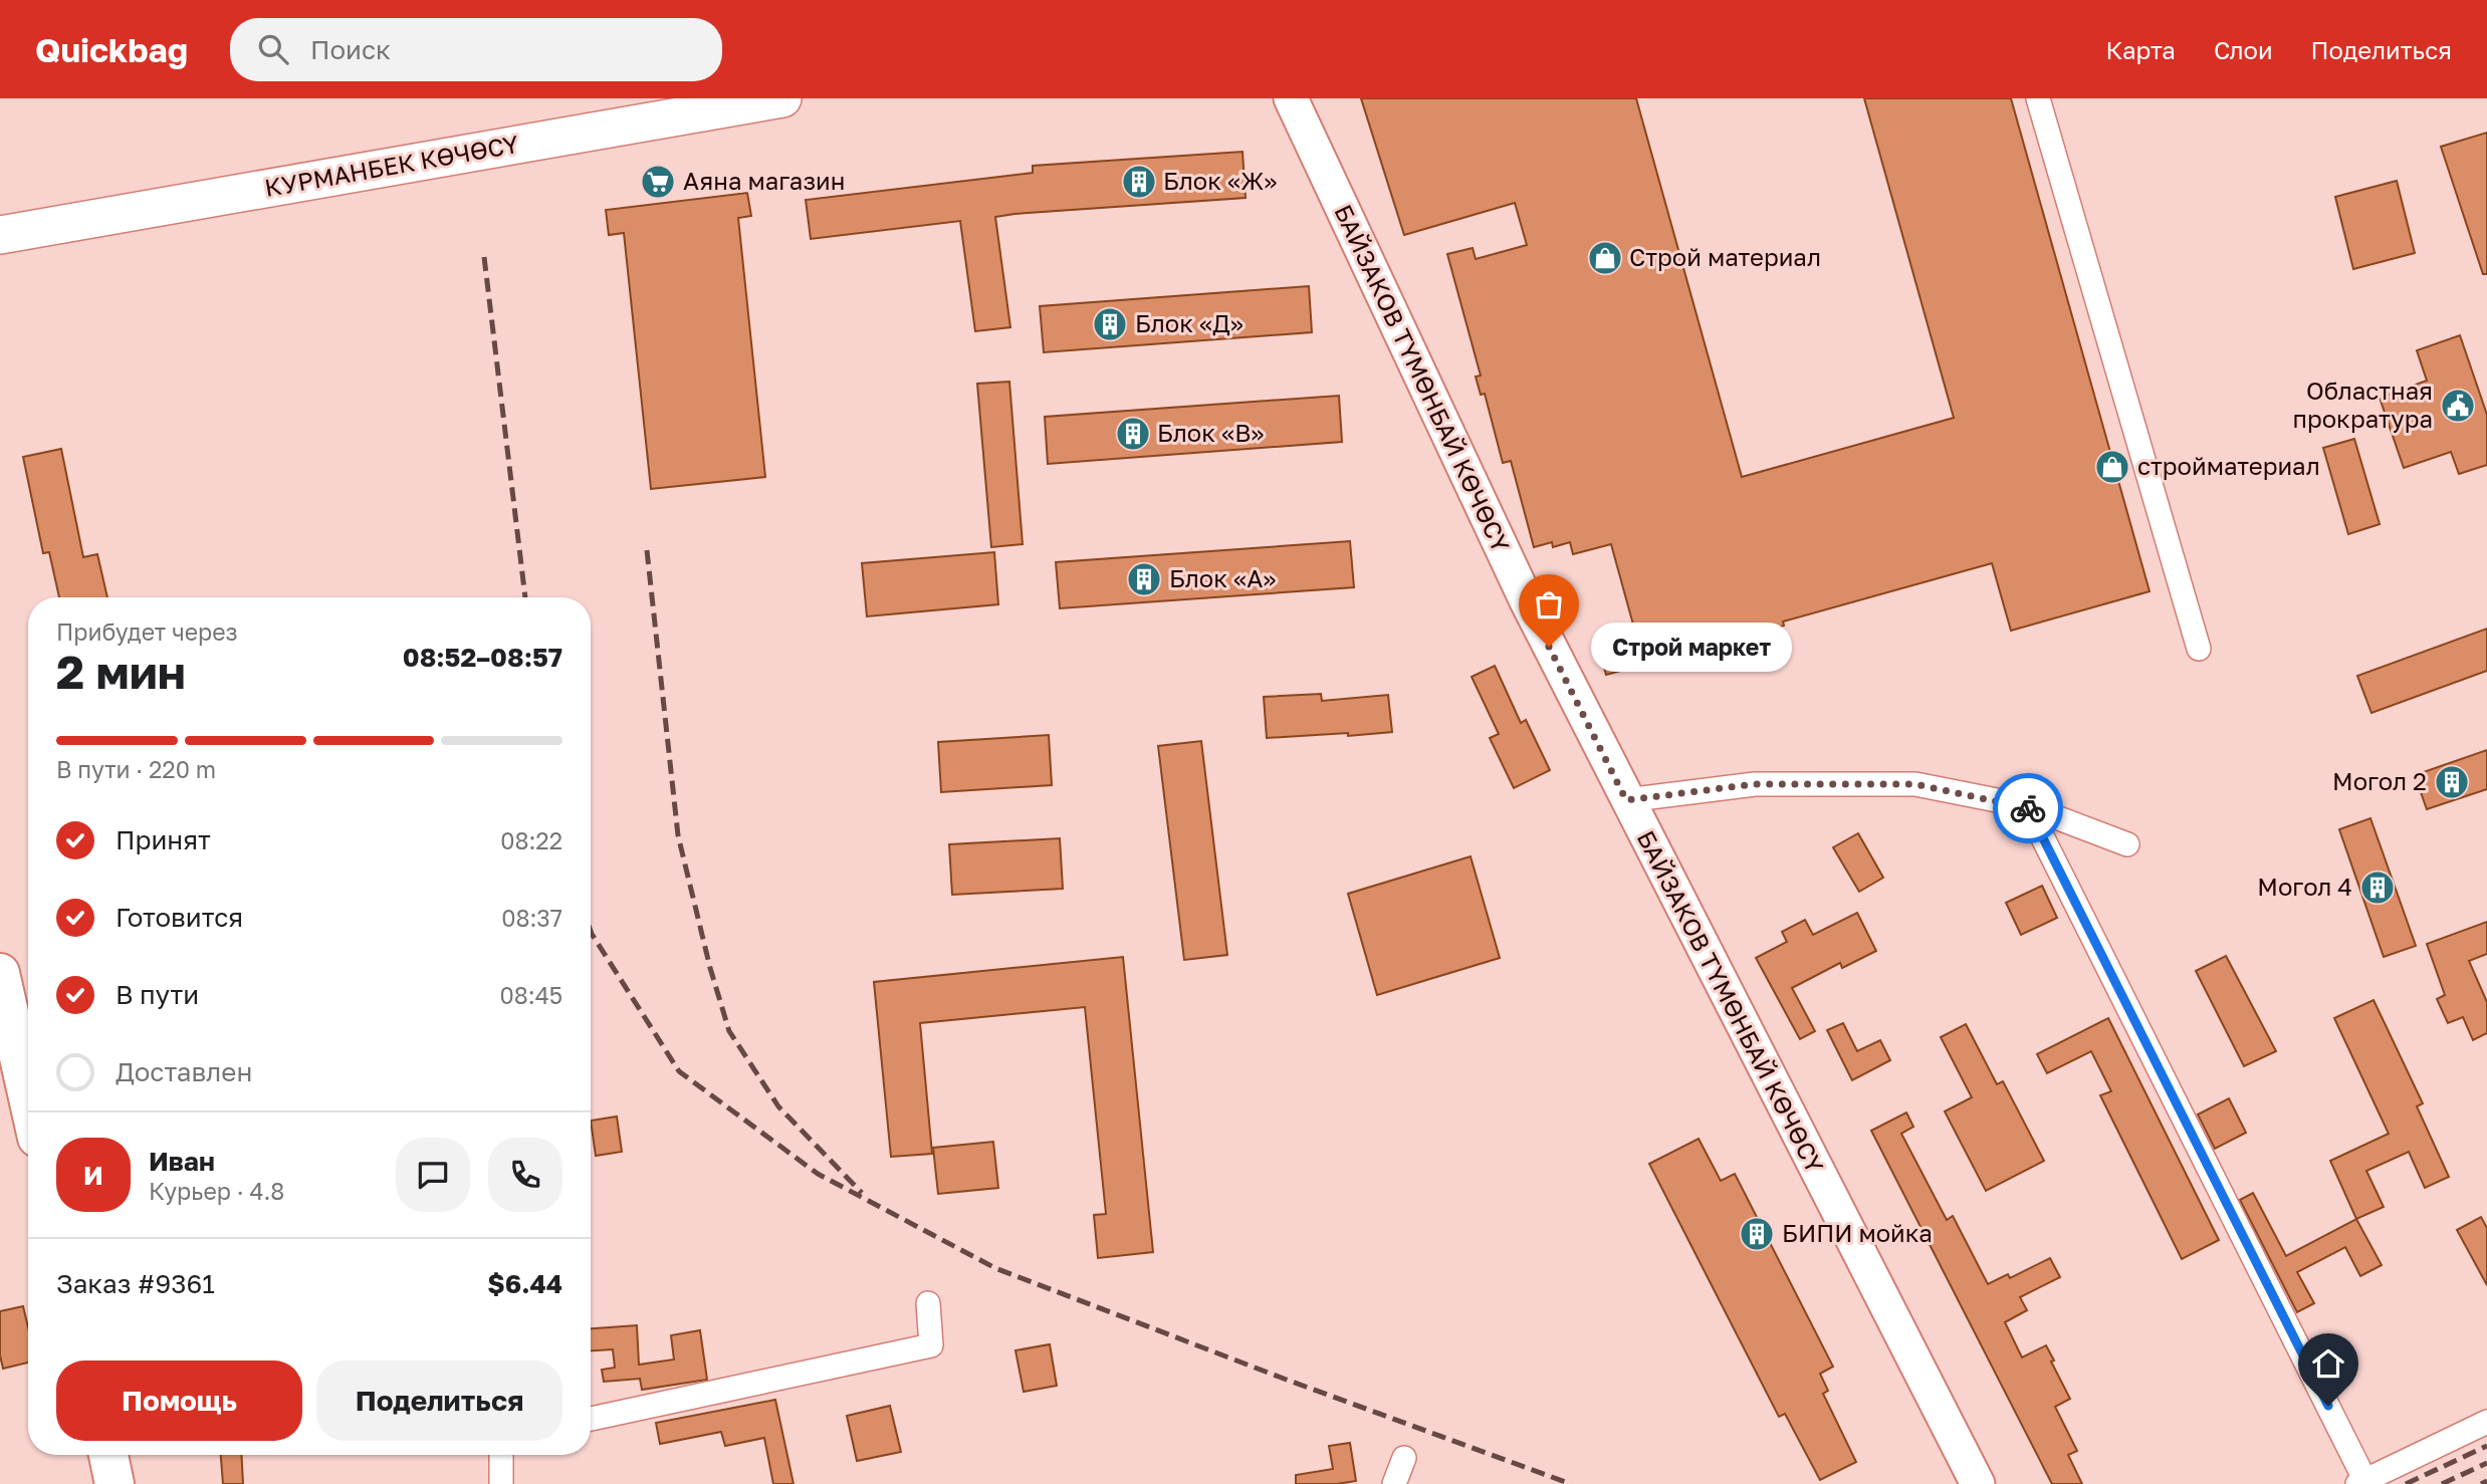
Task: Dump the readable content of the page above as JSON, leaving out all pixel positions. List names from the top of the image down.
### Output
{
  "streets": {
    "main road": ["КУРМАНБЕК КӨЧӨСҮ", "БАЙЗАКОВ ТҮМӨНБАЙ КӨЧӨСҮ"]
  },
  "places": {
    "supermarket": ["Аяна магазин"],
    "building": [
      "Блок «Ж»",
      "Блок «Д»",
      "Блок «В»",
      "Блок «А»",
      "Могол 2",
      "Могол 4",
      "БИПИ мойка"
    ],
    "shop": ["Строй материал", "стройматериал"],
    "public building": ["Областная прократура"],
    "other": ["Строй маркет"]
  },
  "page": {
    "header": "Quickbag",
    "search": "Поиск",
    "nav": ["Карта", "Слои", "Поделиться"],
    "heading": ["2 мин", "Прибудет через", "08:52–08:57"],
    "panel": [
      "Иван",
      "Курьер · 4.8",
      "Заказ #9361",
      "$6.44"
    ],
    "bubble": "Строй маркет",
    "bar": "В пути · 220 m",
    "list": [
      ["Принят", "08:22"],
      ["Готовится", "08:37"],
      ["В пути", "08:45"],
      "Доставлен"
    ],
    "round": "И",
    "buttons": ["Помощь", "Поделиться"]
  }
}
